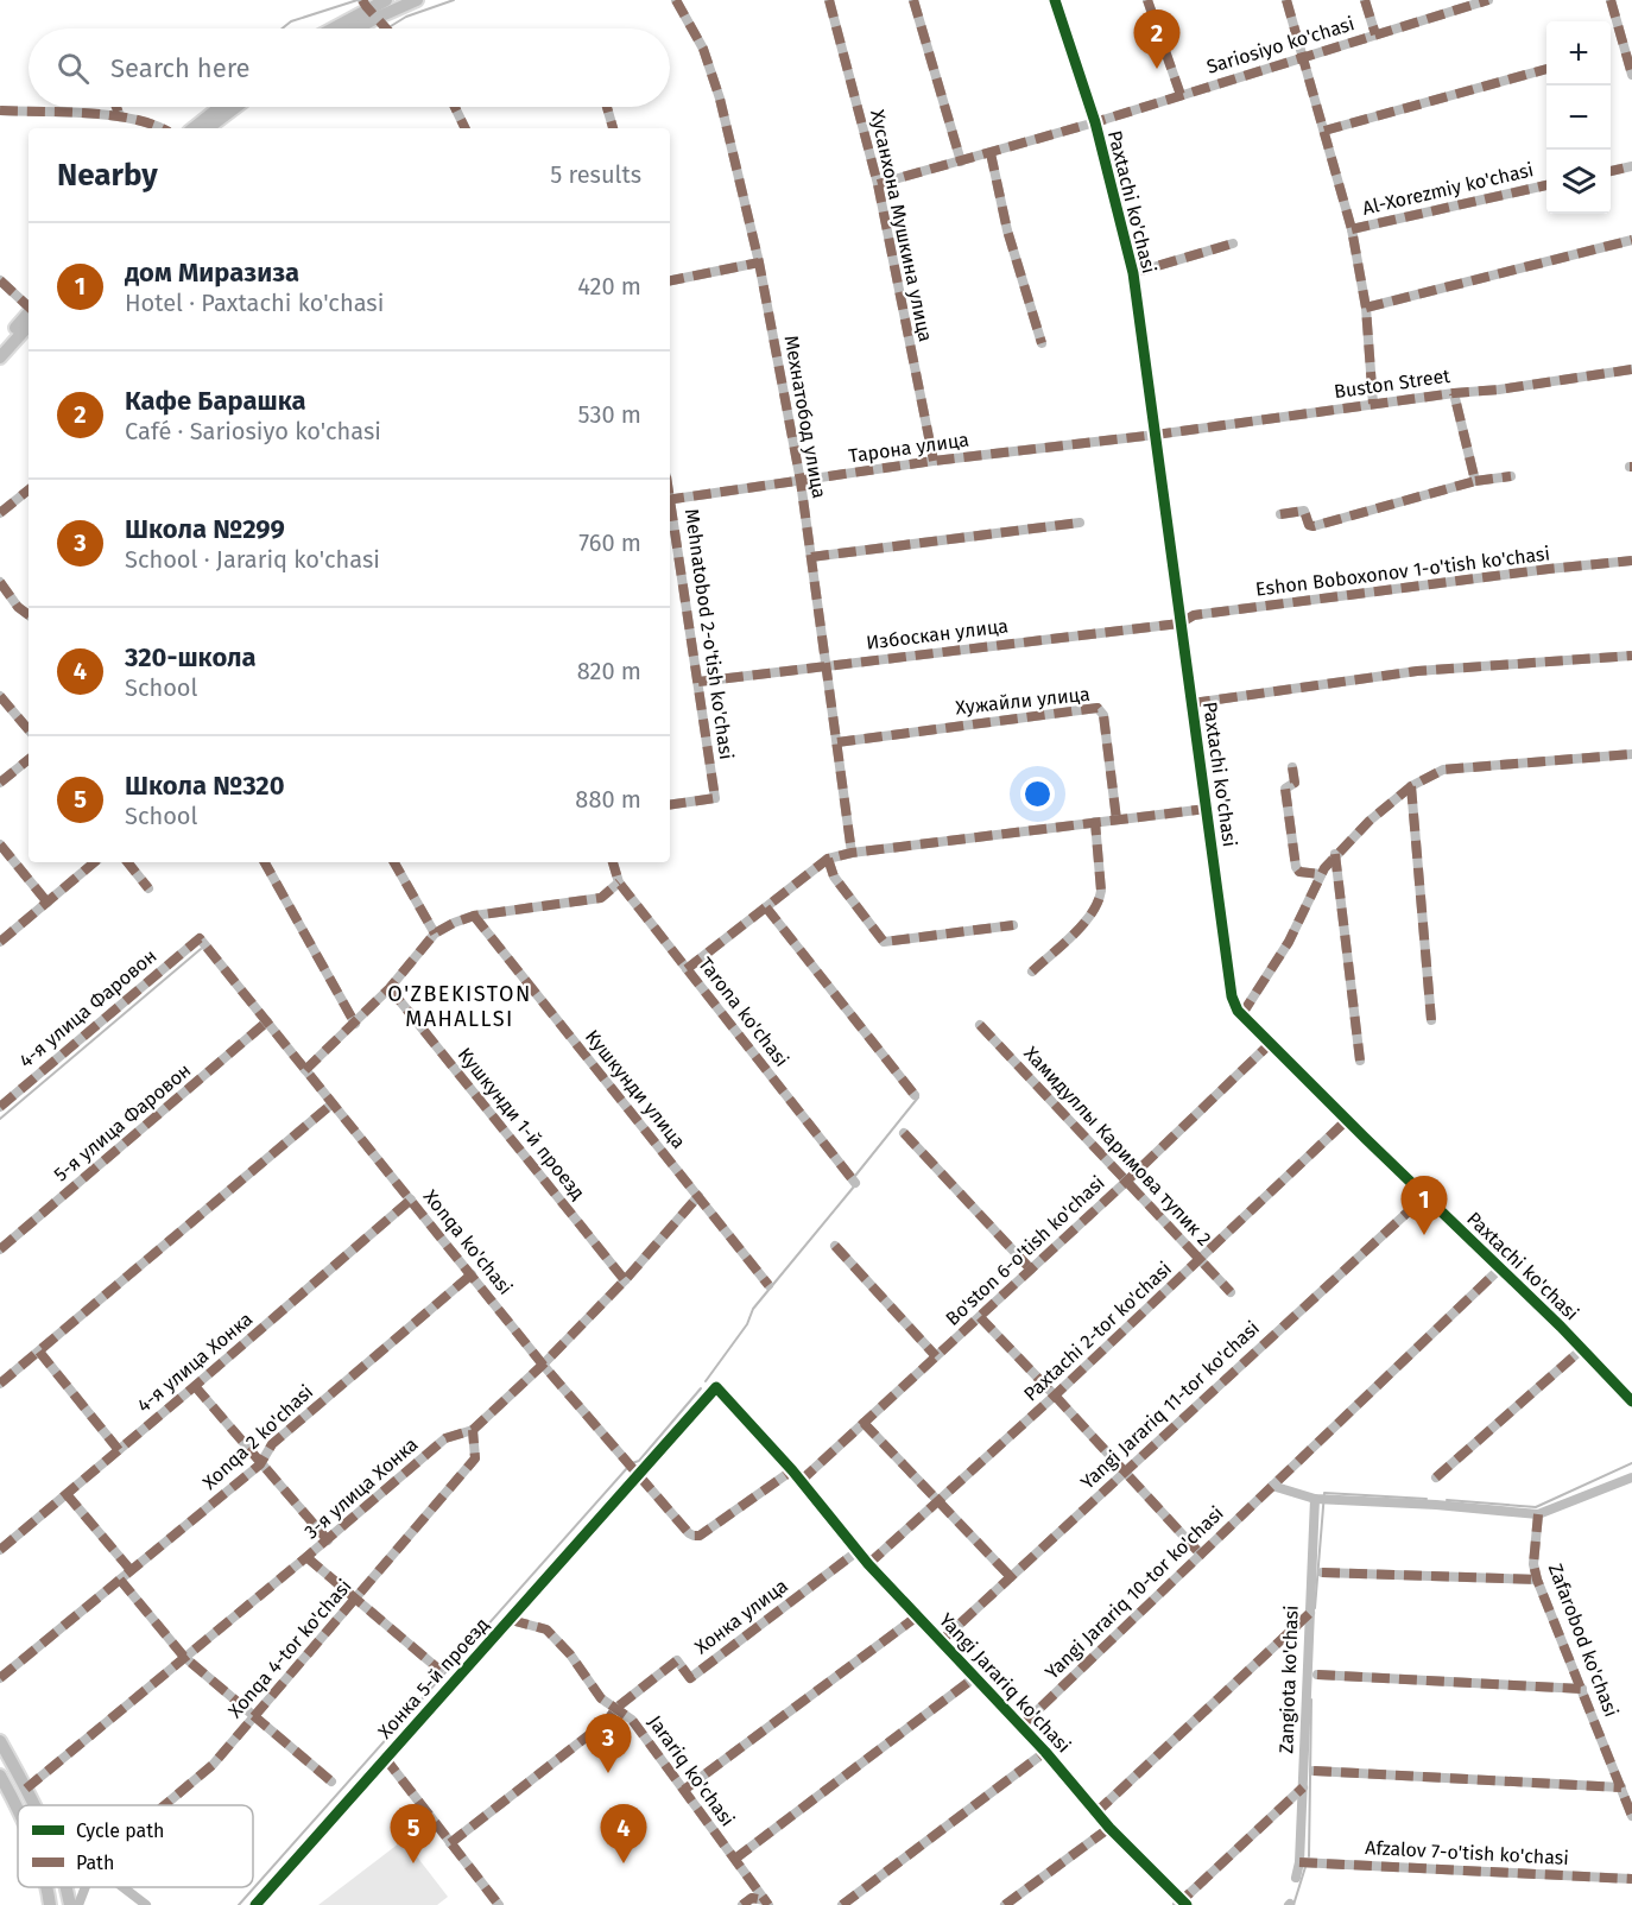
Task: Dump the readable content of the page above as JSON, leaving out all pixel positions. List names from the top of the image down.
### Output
{
  "streets": {
    "street": [
      "Sariosiyo ko'chasi",
      "Al-Xorezmiy ko'chasi",
      "Paxtachi ko'chasi",
      "Хусанхона Мушкина улица",
      "Buston Street",
      "Мехнатобод улица",
      "Тарона улица",
      "Eshon Boboxonov 1-o'tish ko'chasi",
      "Mehnatobod 2-o'tish ko'chasi",
      "Избоскан улица",
      "Хужайли улица",
      "4-я улица Фаровон",
      "Tarona ko'chasi",
      "Кушкунди улица",
      "5-я улица Фаровон",
      "Кушкунди 1-й проезд",
      "Хамидуллы Каримова тупик 2",
      "Xonqa ko'chasi",
      "Bo'ston 6-o'tish ko'chasi",
      "Paxtachi 2-tor ko'chasi",
      "4-я улица Хонка",
      "Yangi Jarariq 11-tor ko'chasi",
      "Xonqa 2 ko'chasi",
      "3-я улица Хонка",
      "Yangi Jarariq 10-tor ko'chasi",
      "Хонка улица",
      "Zafarobod ko'chasi",
      "Xonqa 4-tor ko'chasi",
      "Хонка 5-й проезд",
      "Zangiota ko'chasi",
      "Yangi Jarariq ko'chasi",
      "Jarariq ko'chasi",
      "Afzalov 7-o'tish ko'chasi"
    ]
  },
  "crossings": [
    ["Sariosiyo ko'chasi", "Paxtachi ko'chasi"],
    ["Sariosiyo ko'chasi", "Хусанхона Мушкина улица"],
    ["Paxtachi ko'chasi", "Buston Street"],
    ["Paxtachi ko'chasi", "Тарона улица"],
    ["Paxtachi ko'chasi", "Eshon Boboxonov 1-o'tish ko'chasi"],
    ["Paxtachi ko'chasi", "Избоскан улица"],
    ["Paxtachi ko'chasi", "Bo'ston 6-o'tish ko'chasi"],
    ["Paxtachi ko'chasi", "Paxtachi 2-tor ko'chasi"],
    ["Paxtachi ko'chasi", "Yangi Jarariq 11-tor ko'chasi"],
    ["Paxtachi ko'chasi", "Yangi Jarariq 10-tor ko'chasi"],
    ["Хусанхона Мушкина улица", "Тарона улица"],
    ["Buston Street", "Тарона улица"],
    ["Мехнатобод улица", "Тарона улица"],
    ["Мехнатобод улица", "Избоскан улица"],
    ["Мехнатобод улица", "Хужайли улица"],
    ["Eshon Boboxonov 1-o'tish ko'chasi", "Избоскан улица"],
    ["Mehnatobod 2-o'tish ko'chasi", "Избоскан улица"],
    ["4-я улица Фаровон", "Xonqa ko'chasi"],
    ["Кушкунди улица", "3-я улица Хонка"],
    ["5-я улица Фаровон", "Xonqa ko'chasi"],
    ["Кушкунди 1-й проезд", "3-я улица Хонка"],
    ["Хамидуллы Каримова тупик 2", "Bo'ston 6-o'tish ko'chasi"],
    ["Хамидуллы Каримова тупик 2", "Paxtachi 2-tor ko'chasi"],
    ["Xonqa ko'chasi", "4-я улица Хонка"],
    ["Xonqa ko'chasi", "Xonqa 2 ko'chasi"],
    ["Xonqa ko'chasi", "3-я улица Хонка"],
    ["Xonqa ko'chasi", "Хонка 5-й проезд"],
    ["Xonqa ko'chasi", "Yangi Jarariq ko'chasi"],
    ["Bo'ston 6-o'tish ko'chasi", "Yangi Jarariq ko'chasi"],
    ["Paxtachi 2-tor ko'chasi", "Yangi Jarariq ko'chasi"],
    ["Yangi Jarariq 11-tor ko'chasi", "Yangi Jarariq ko'chasi"],
    ["3-я улица Хонка", "Xonqa 4-tor ko'chasi"],
    ["Yangi Jarariq 10-tor ko'chasi", "Yangi Jarariq ko'chasi"],
    ["Хонка улица", "Yangi Jarariq ko'chasi"],
    ["Хонка улица", "Jarariq ko'chasi"],
    ["Хонка 5-й проезд", "Yangi Jarariq ko'chasi"],
    ["Хонка 5-й проезд", "Jarariq ko'chasi"],
    ["Zangiota ko'chasi", "Afzalov 7-o'tish ko'chasi"]
  ],
  "districts": ["O'ZBEKISTON MAHALLSI"],
  "legend": ["Cycle path", "Path"],
  "page": {
    "pins": [
      "2",
      "1",
      "3",
      "4",
      "5"
    ],
    "map_buttons": ["+", "−"],
    "search": "Search here",
    "heading": ["Nearby", "5 results"],
    "list": [
      {
        "mark": "1",
        "name": "дом Миразиза",
        "note": "Hotel · Paxtachi ko'chasi",
        "value": "420 m"
      },
      {
        "mark": "2",
        "name": "Кафе Барашка",
        "note": "Café · Sariosiyo ko'chasi",
        "value": "530 m"
      },
      {
        "mark": "3",
        "name": "Школа №299",
        "note": "School · Jarariq ko'chasi",
        "value": "760 m"
      },
      {
        "mark": "4",
        "name": "320-школа",
        "note": "School",
        "value": "820 m"
      },
      {
        "mark": "5",
        "name": "Школа №320",
        "note": "School",
        "value": "880 m"
      }
    ]
  }
}
